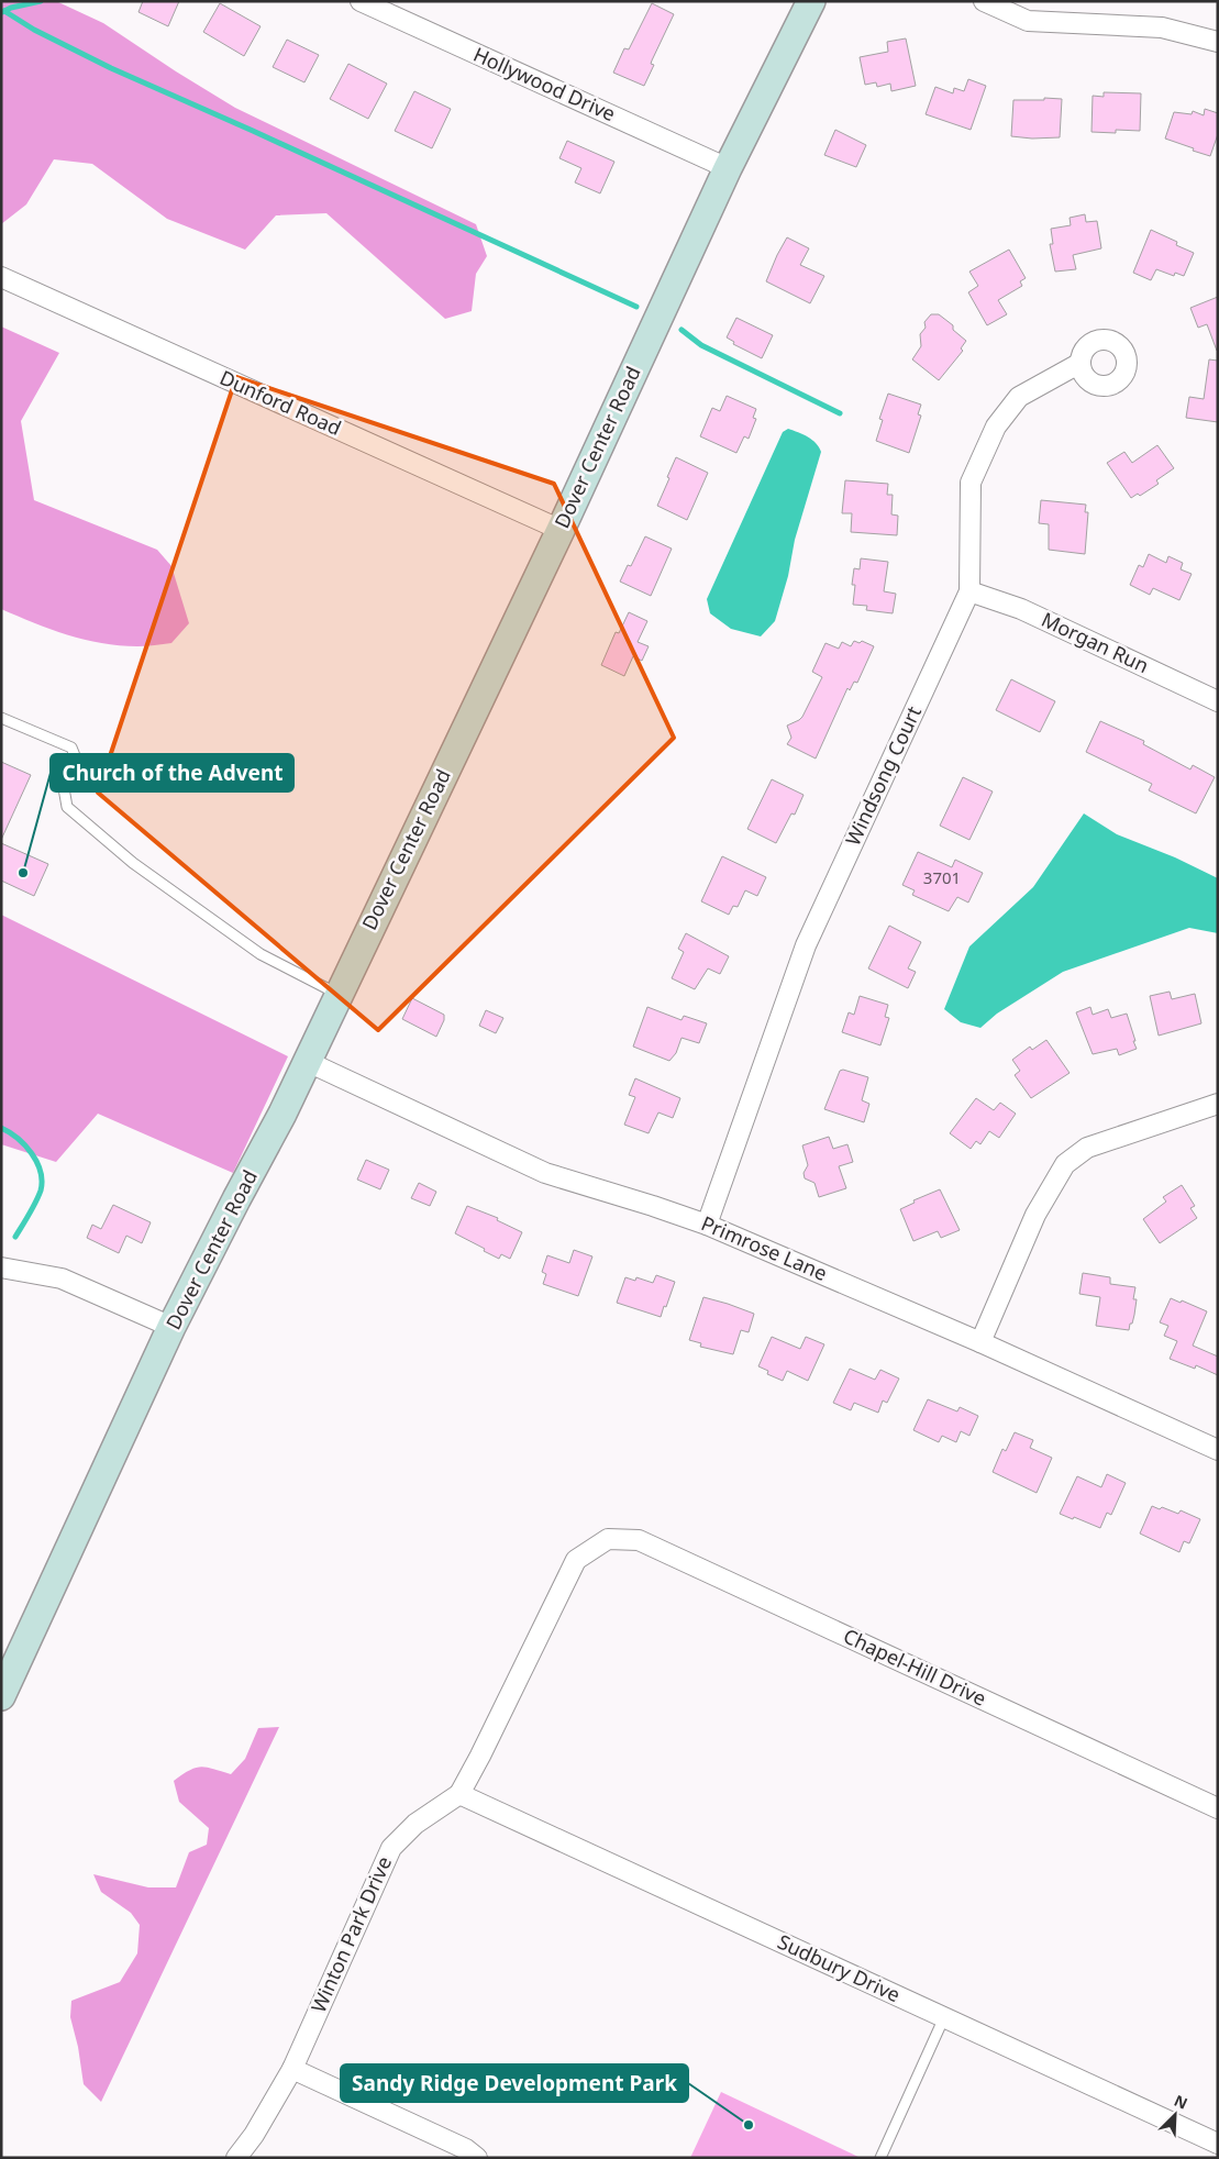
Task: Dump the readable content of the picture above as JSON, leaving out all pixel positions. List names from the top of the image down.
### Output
{
  "streets": {
    "street": [
      "Hollywood Drive",
      "Dunford Road",
      "Dover Center Road",
      "Morgan Run",
      "Windsong Court",
      "Primrose Lane",
      "Chapel-Hill Drive",
      "Winton Park Drive",
      "Sudbury Drive"
    ]
  },
  "crossings": [
    ["Hollywood Drive", "Dover Center Road"],
    ["Dunford Road", "Dover Center Road"],
    ["Dover Center Road", "Primrose Lane"],
    ["Morgan Run", "Windsong Court"],
    ["Windsong Court", "Primrose Lane"],
    ["Chapel-Hill Drive", "Winton Park Drive"],
    ["Winton Park Drive", "Sudbury Drive"]
  ],
  "places": ["Church of the Advent", "Sandy Ridge Development Park"],
  "house_numbers": ["3701"],
  "north": "top right"
}
